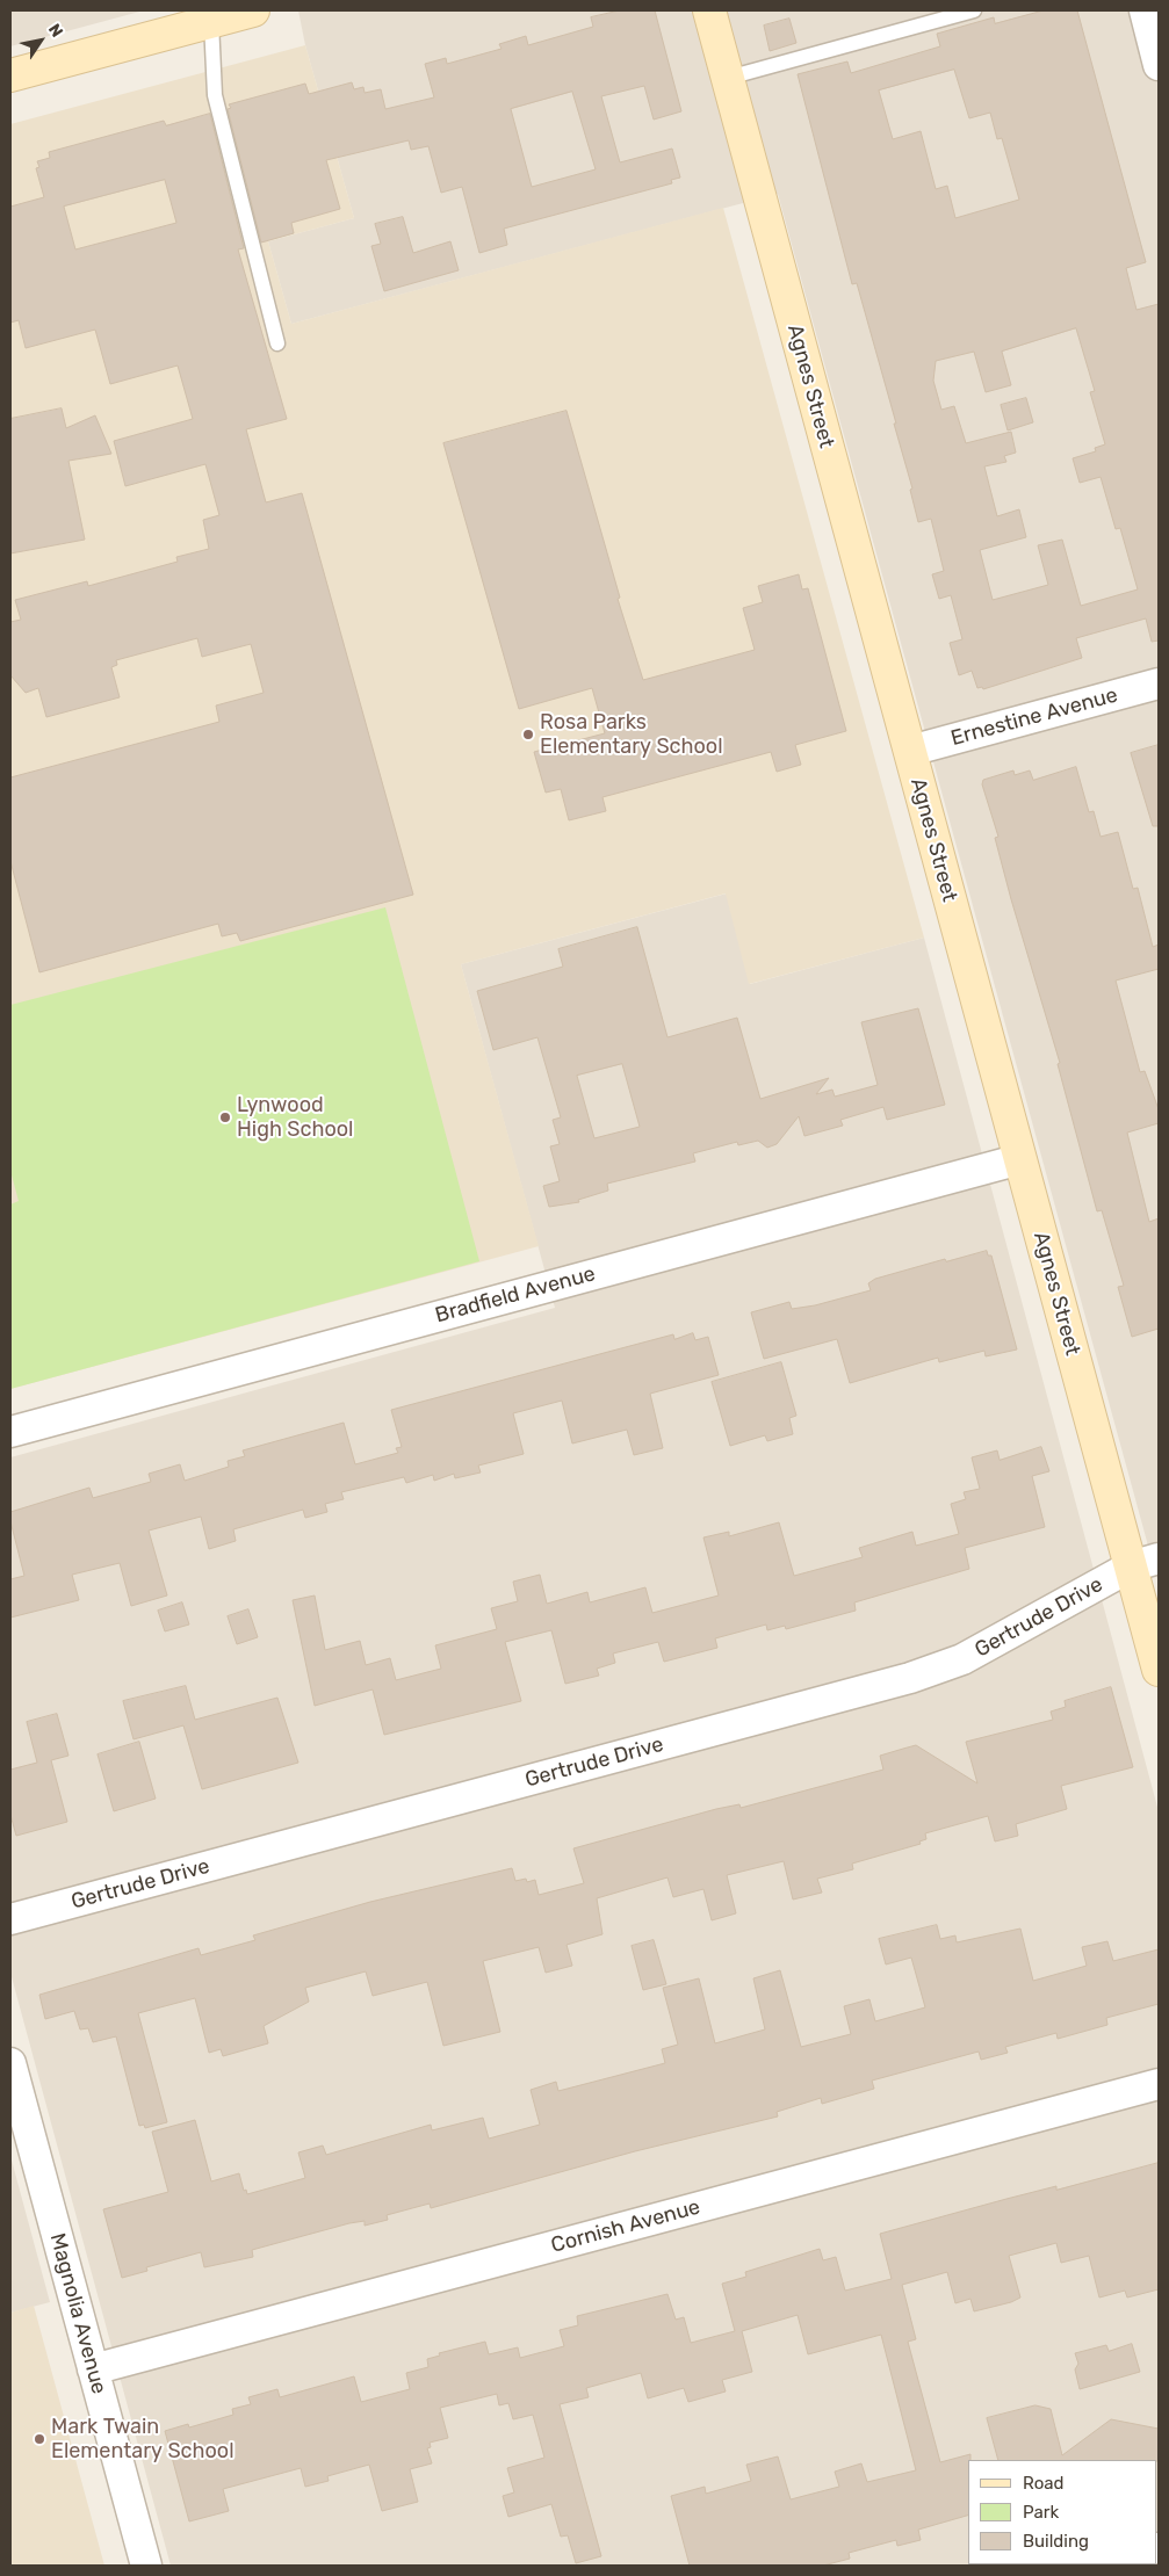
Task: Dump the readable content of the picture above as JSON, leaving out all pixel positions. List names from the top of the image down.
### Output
{
  "streets": {
    "street": [
      "Agnes Street",
      "Ernestine Avenue",
      "Bradfield Avenue",
      "Gertrude Drive",
      "Cornish Avenue",
      "Magnolia Avenue"
    ]
  },
  "crossings": [
    ["Agnes Street", "Ernestine Avenue"],
    ["Agnes Street", "Bradfield Avenue"],
    ["Agnes Street", "Gertrude Drive"],
    ["Cornish Avenue", "Magnolia Avenue"]
  ],
  "places": ["Rosa Parks Elementary School", "Lynwood High School", "Mark Twain Elementary School"],
  "legend": ["Road", "Park", "Building"],
  "north": "top right"
}
